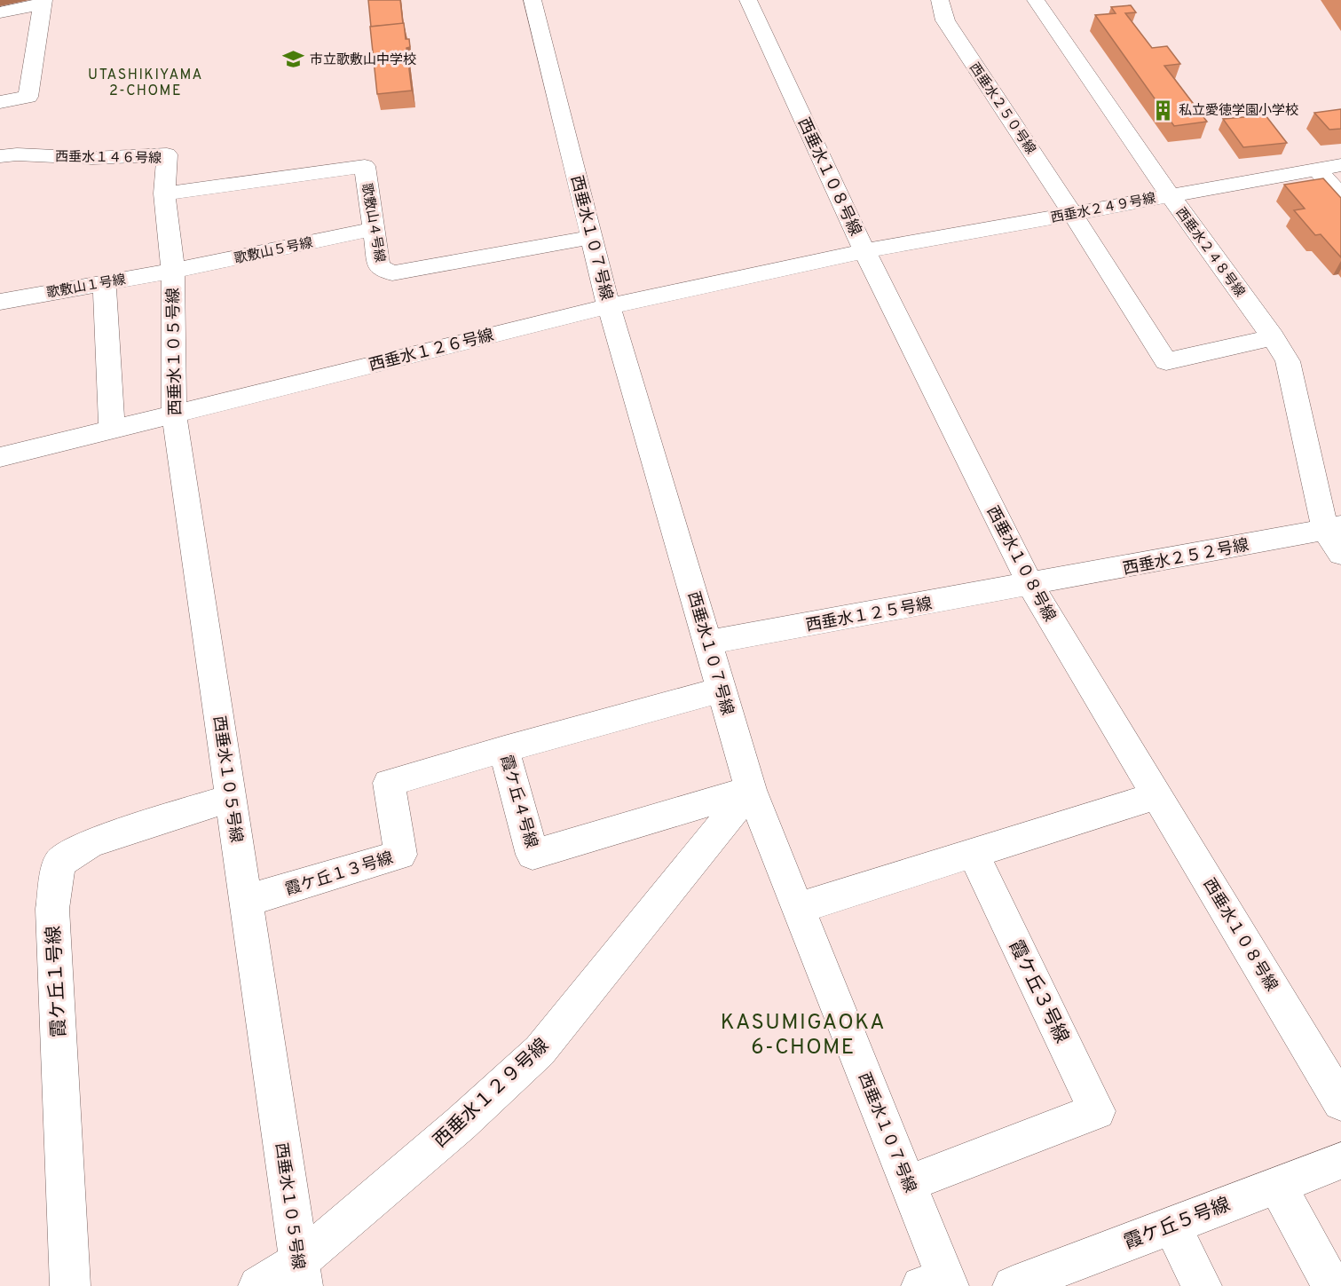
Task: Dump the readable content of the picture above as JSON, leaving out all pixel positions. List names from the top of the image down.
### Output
{
  "streets": {
    "street": [
      "西垂水２５０号線",
      "西垂水１４６号線",
      "西垂水１０８号線",
      "西垂水２４９号線",
      "歌敷山４号線",
      "西垂水１０７号線",
      "歌敷山５号線",
      "西垂水２４８号線",
      "歌敷山１号線",
      "西垂水１２６号線",
      "西垂水１０５号線",
      "西垂水２５２号線",
      "西垂水１２５号線",
      "霞ケ丘４号線",
      "霞ケ丘１３号線",
      "霞ケ丘１号線",
      "霞ケ丘３号線",
      "西垂水１２９号線",
      "霞ケ丘５号線"
    ]
  },
  "crossings": [
    ["西垂水２５０号線", "西垂水２４９号線"],
    ["西垂水２５０号線", "西垂水２４８号線"],
    ["西垂水１４６号線", "歌敷山４号線"],
    ["西垂水１４６号線", "歌敷山５号線"],
    ["西垂水１４６号線", "歌敷山１号線"],
    ["西垂水１４６号線", "西垂水１０５号線"],
    ["西垂水１０８号線", "西垂水２４９号線"],
    ["西垂水１０８号線", "西垂水１２６号線"],
    ["西垂水１０８号線", "西垂水２５２号線"],
    ["西垂水１０８号線", "西垂水１２５号線"],
    ["西垂水２４９号線", "西垂水２４８号線"],
    ["西垂水２４９号線", "西垂水１２６号線"],
    ["歌敷山４号線", "西垂水１０７号線"],
    ["歌敷山４号線", "歌敷山５号線"],
    ["西垂水１０７号線", "西垂水１２６号線"],
    ["西垂水１０７号線", "西垂水１２５号線"],
    ["西垂水１０７号線", "霞ケ丘４号線"],
    ["西垂水１０７号線", "霞ケ丘３号線"],
    ["西垂水１０７号線", "西垂水１２９号線"],
    ["歌敷山５号線", "歌敷山１号線"],
    ["歌敷山５号線", "西垂水１０５号線"],
    ["西垂水２４８号線", "西垂水２５２号線"],
    ["歌敷山１号線", "西垂水１０５号線"],
    ["西垂水１２６号線", "西垂水１０５号線"],
    ["西垂水１０５号線", "霞ケ丘１３号線"],
    ["西垂水１０５号線", "霞ケ丘１号線"],
    ["西垂水１０５号線", "西垂水１２９号線"],
    ["西垂水２５２号線", "西垂水１２５号線"],
    ["霞ケ丘４号線", "霞ケ丘１３号線"],
    ["霞ケ丘４号線", "西垂水１２９号線"]
  ],
  "districts": ["UTASHIKIYAMA 2-CHOME", "KASUMIGAOKA 6-CHOME"],
  "places": {
    "school or university": ["市立歌敷山中学校"],
    "building": ["私立愛徳学園小学校"]
  }
}
